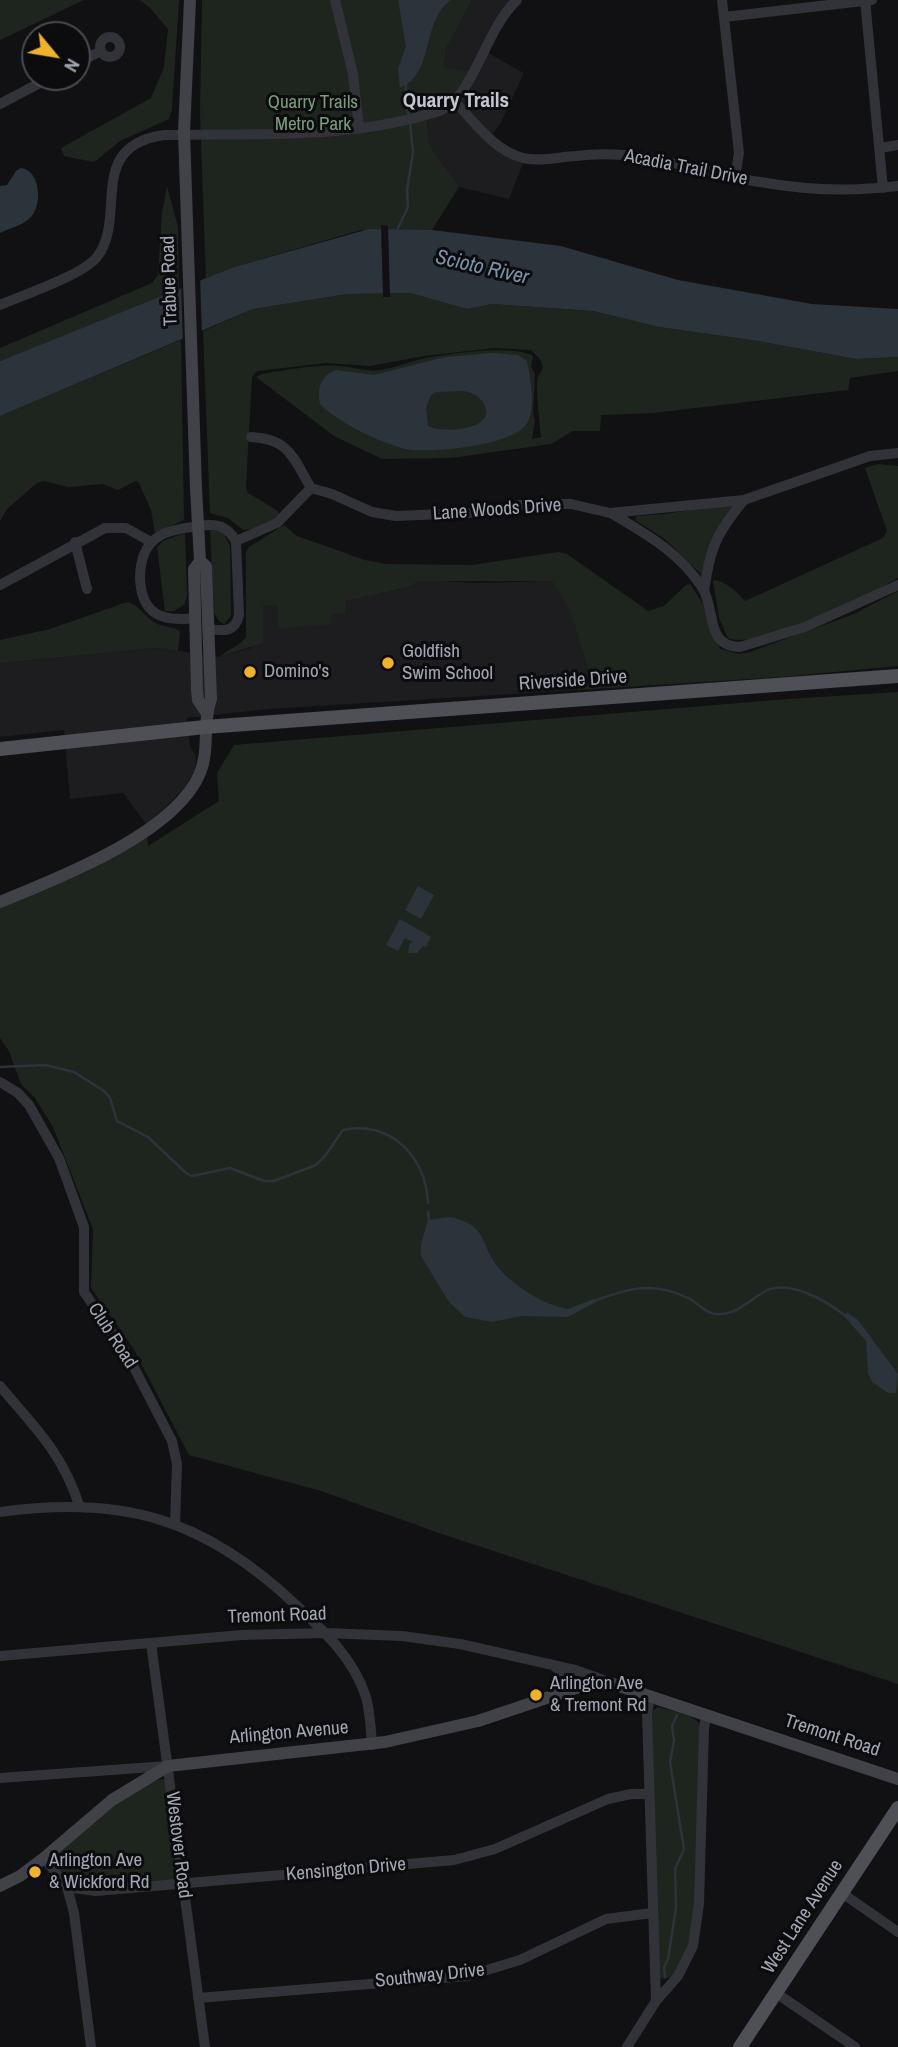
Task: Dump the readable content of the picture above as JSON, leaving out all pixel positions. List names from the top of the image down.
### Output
{
  "streets": {
    "main road": ["Riverside Drive", "West Lane Avenue"],
    "street": [
      "Acadia Trail Drive",
      "Trabue Road",
      "Lane Woods Drive",
      "Club Road",
      "Tremont Road",
      "Arlington Avenue",
      "Westover Road",
      "Kensington Drive",
      "Southway Drive"
    ]
  },
  "crossings": [
    ["Trabue Road", "Riverside Drive"],
    ["Tremont Road", "Arlington Avenue"],
    ["Tremont Road", "Westover Road"],
    ["Arlington Avenue", "Westover Road"],
    ["Westover Road", "Kensington Drive"],
    ["Westover Road", "Southway Drive"]
  ],
  "districts": ["Quarry Trails"],
  "water": ["Scioto River"],
  "parks": ["Quarry Trails Metro Park"],
  "places": [
    "Goldfish Swim School",
    "Domino's",
    "Arlington Ave & Tremont Rd",
    "Arlington Ave & Wickford Rd"
  ],
  "north": "bottom right"
}
